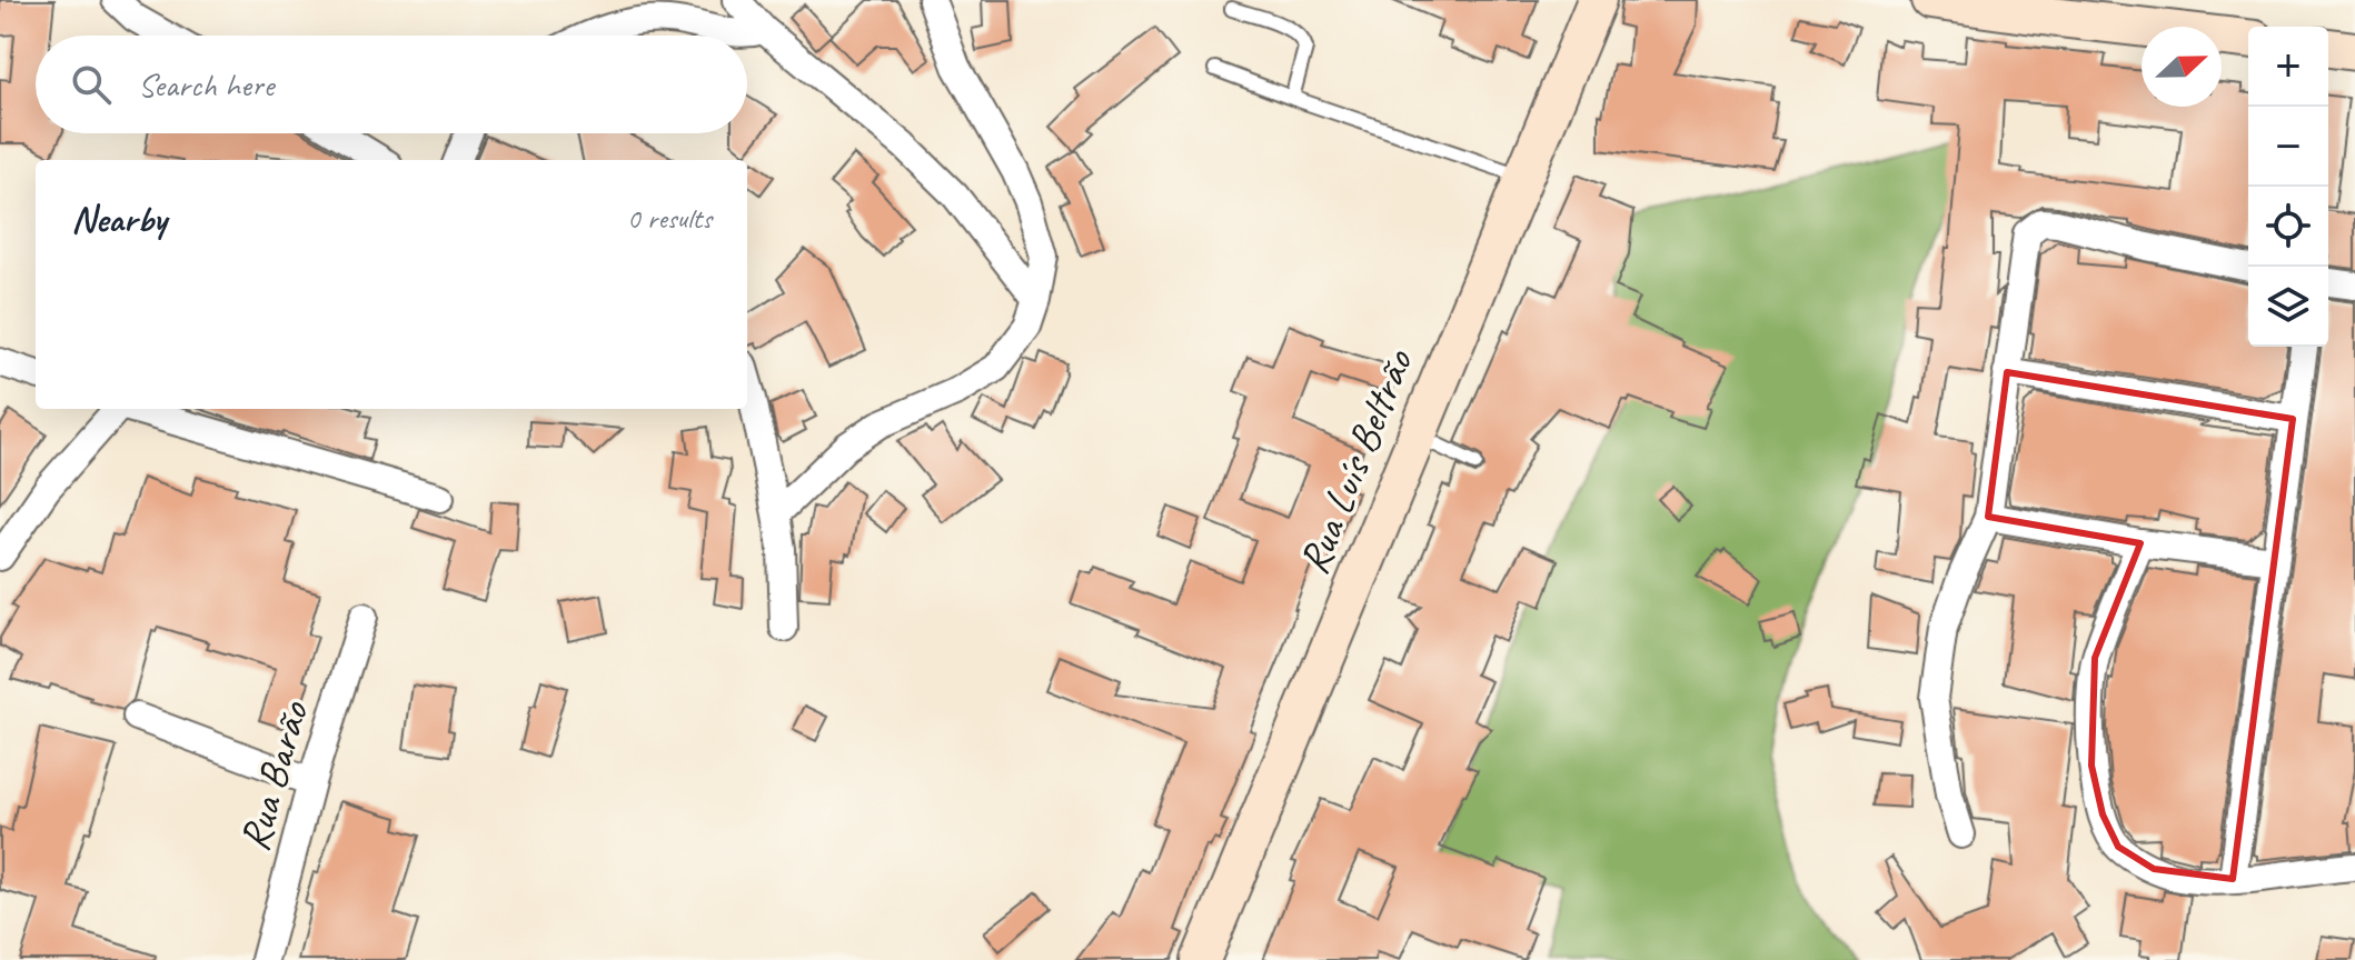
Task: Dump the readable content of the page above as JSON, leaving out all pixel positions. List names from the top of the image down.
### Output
{
  "streets": {
    "main road": ["Rua Luís Beltrão"],
    "street": ["Rua Barão"]
  },
  "north": "right",
  "page": {
    "map_buttons": ["+", "−"],
    "search": "Search here",
    "heading": ["Nearby", "0 results"]
  }
}
